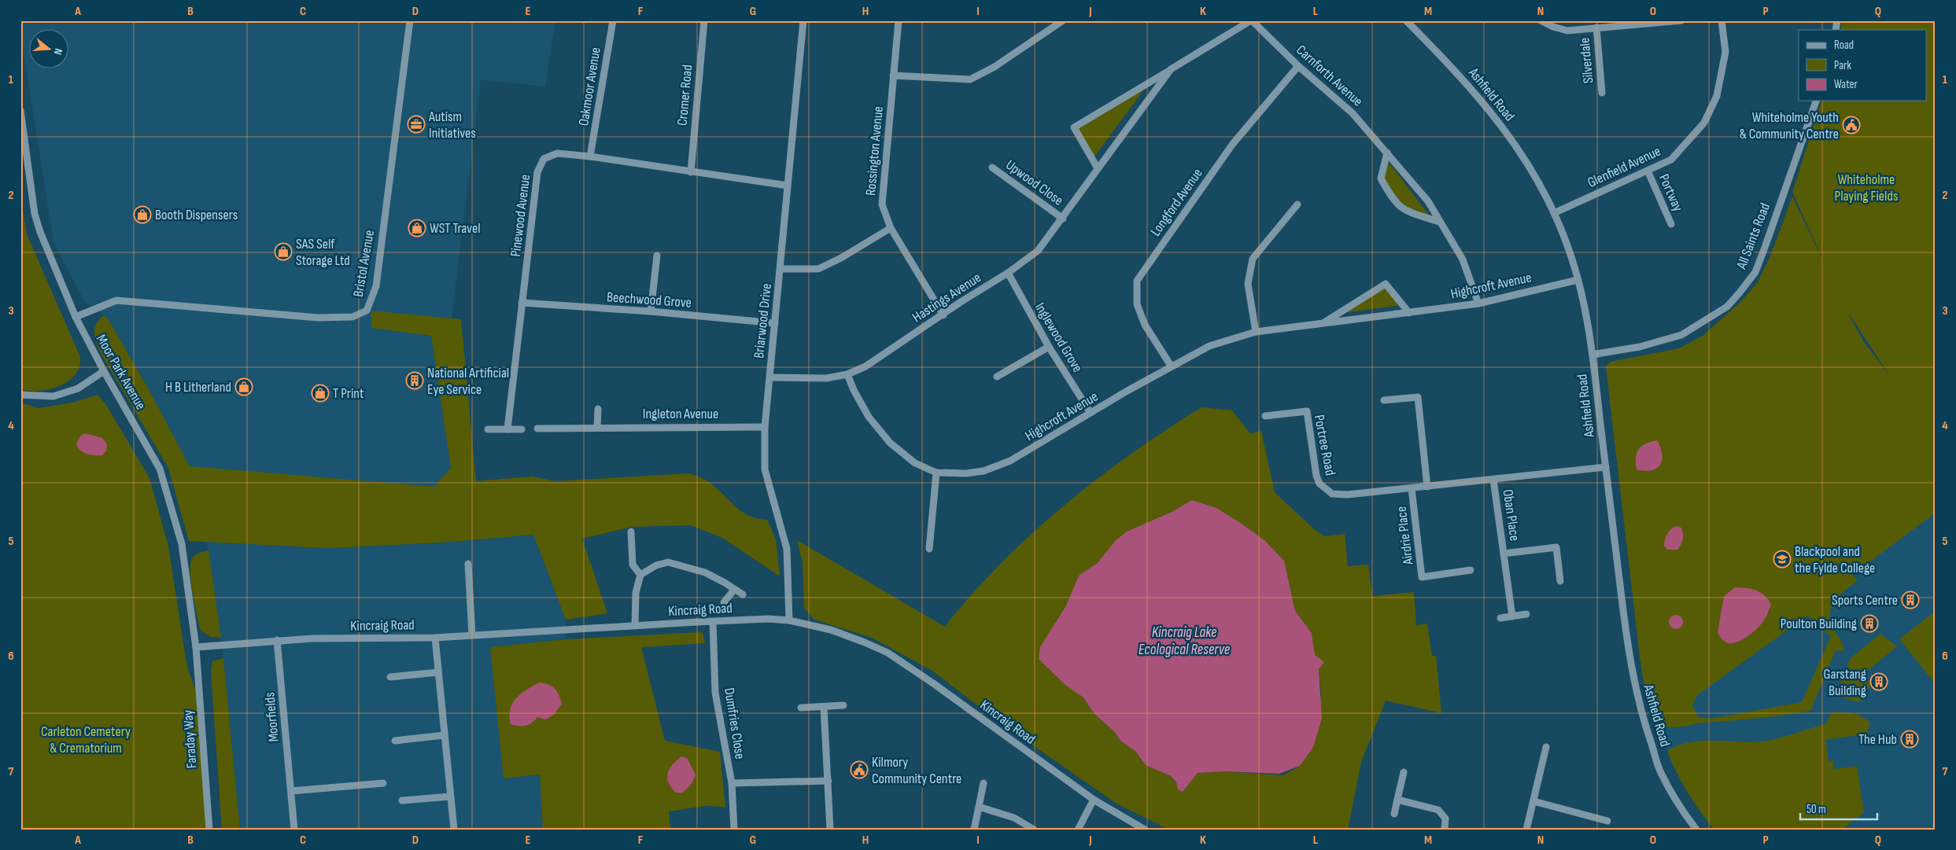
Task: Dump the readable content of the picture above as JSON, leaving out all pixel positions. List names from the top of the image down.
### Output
{
  "streets": {
    "street": [
      "Silverdale",
      "Carnforth Avenue",
      "Oakmoor Avenue",
      "Ashfield Road",
      "Cromer Road",
      "Rossington Avenue",
      "Glenfield Avenue",
      "Upwood Close",
      "Portway",
      "Longford Avenue",
      "Pinewood Avenue",
      "All Saints Road",
      "Bristol Avenue",
      "Highcroft Avenue",
      "Hastings Avenue",
      "Beechwood Grove",
      "Briarwood Drive",
      "Inglewood Grove",
      "Moor Park Avenue",
      "Ingleton Avenue",
      "Portree Road",
      "Oban Place",
      "Airdrie Place",
      "Kincraig Road",
      "Moorfields",
      "Dumfries Close",
      "Faraday Way"
    ]
  },
  "crossings": [
    ["Carnforth Avenue", "Longford Avenue"],
    ["Carnforth Avenue", "Highcroft Avenue"],
    ["Carnforth Avenue", "Hastings Avenue"],
    ["Oakmoor Avenue", "Pinewood Avenue"],
    ["Ashfield Road", "Glenfield Avenue"],
    ["Ashfield Road", "All Saints Road"],
    ["Ashfield Road", "Highcroft Avenue"],
    ["Ashfield Road", "Portree Road"],
    ["Cromer Road", "Pinewood Avenue"],
    ["Rossington Avenue", "Hastings Avenue"],
    ["Glenfield Avenue", "Portway"],
    ["Upwood Close", "Hastings Avenue"],
    ["Longford Avenue", "Highcroft Avenue"],
    ["Pinewood Avenue", "Beechwood Grove"],
    ["Pinewood Avenue", "Briarwood Drive"],
    ["Bristol Avenue", "Moor Park Avenue"],
    ["Highcroft Avenue", "Hastings Avenue"],
    ["Highcroft Avenue", "Inglewood Grove"],
    ["Hastings Avenue", "Briarwood Drive"],
    ["Hastings Avenue", "Inglewood Grove"],
    ["Beechwood Grove", "Briarwood Drive"],
    ["Briarwood Drive", "Ingleton Avenue"],
    ["Briarwood Drive", "Kincraig Road"],
    ["Moor Park Avenue", "Kincraig Road"],
    ["Moor Park Avenue", "Faraday Way"],
    ["Portree Road", "Oban Place"],
    ["Portree Road", "Airdrie Place"],
    ["Kincraig Road", "Moorfields"],
    ["Kincraig Road", "Dumfries Close"],
    ["Kincraig Road", "Faraday Way"]
  ],
  "water": ["Kincraig Lake Ecological Reserve"],
  "parks": ["Whiteholme Playing Fields", "Carleton Cemetery & Crematorium"],
  "places": {
    "office": ["Autism Initiatives"],
    "public building": ["Whiteholme Youth & Community Centre", "Kilmory Community Centre"],
    "shop": [
      "Booth Dispensers",
      "WST Travel",
      "SAS Self Storage Ltd",
      "H B Litherland",
      "T Print"
    ],
    "building": [
      "National Artificial Eye Service",
      "Sports Centre",
      "Poulton Building",
      "Garstang Building",
      "The Hub"
    ],
    "school or university": ["Blackpool and the Fylde College"]
  },
  "legend": ["Road", "Park", "Water"],
  "scale_bar": "50 m",
  "north": "right",
  "grid": {
    "columns": [
      "A",
      "B",
      "C",
      "D",
      "E",
      "F",
      "G",
      "H",
      "I",
      "J",
      "K",
      "L",
      "M",
      "N",
      "O",
      "P",
      "Q"
    ],
    "rows": [
      "1",
      "2",
      "3",
      "4",
      "5",
      "6",
      "7"
    ]
  }
}
